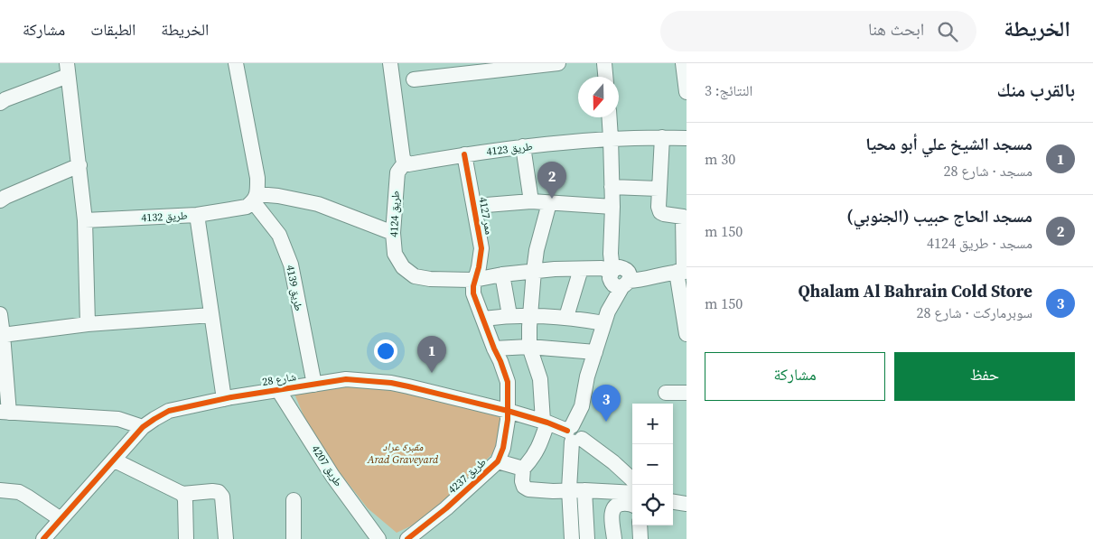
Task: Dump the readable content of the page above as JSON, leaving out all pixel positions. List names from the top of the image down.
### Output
{
  "streets": {
    "street": [
      "طريق 4123",
      "طريق 4124",
      "ممر 4127",
      "طريق 4132",
      "طريق 4139",
      "شارع 28",
      "طريق 4207",
      "طريق 4237"
    ]
  },
  "crossings": [
    ["طريق 4123", "طريق 4124"],
    ["طريق 4123", "ممر 4127"],
    ["طريق 4124", "ممر 4127"],
    ["طريق 4124", "طريق 4237"],
    ["ممر 4127", "طريق 4237"],
    ["طريق 4132", "شارع 28"],
    ["طريق 4139", "شارع 28"],
    ["شارع 28", "طريق 4207"],
    ["شارع 28", "طريق 4237"]
  ],
  "parks": ["مقبرة عراد Arad Graveyard"],
  "north": "bottom",
  "page": {
    "header": "الخريطة",
    "search": "ابحث هنا",
    "nav": ["الخريطة", "الطبقات", "مشاركة"],
    "heading": ["بالقرب منك", "النتائج: 3"],
    "list": [
      {
        "mark": "1",
        "name": "مسجد الشيخ علي أبو محيا",
        "note": "مسجد · شارع 28",
        "value": "30 m"
      },
      {
        "mark": "2",
        "name": "مسجد الحاج حبيب (الجنوبي)",
        "note": "مسجد · طريق 4124",
        "value": "150 m"
      },
      {
        "mark": "3",
        "name": "Qhalam Al Bahrain Cold Store",
        "note": "سوبرماركت · شارع 28",
        "value": "150 m"
      }
    ],
    "pins": ["2", "1", "3"],
    "buttons": ["حفظ", "مشاركة"],
    "map_buttons": ["+", "−"]
  }
}
